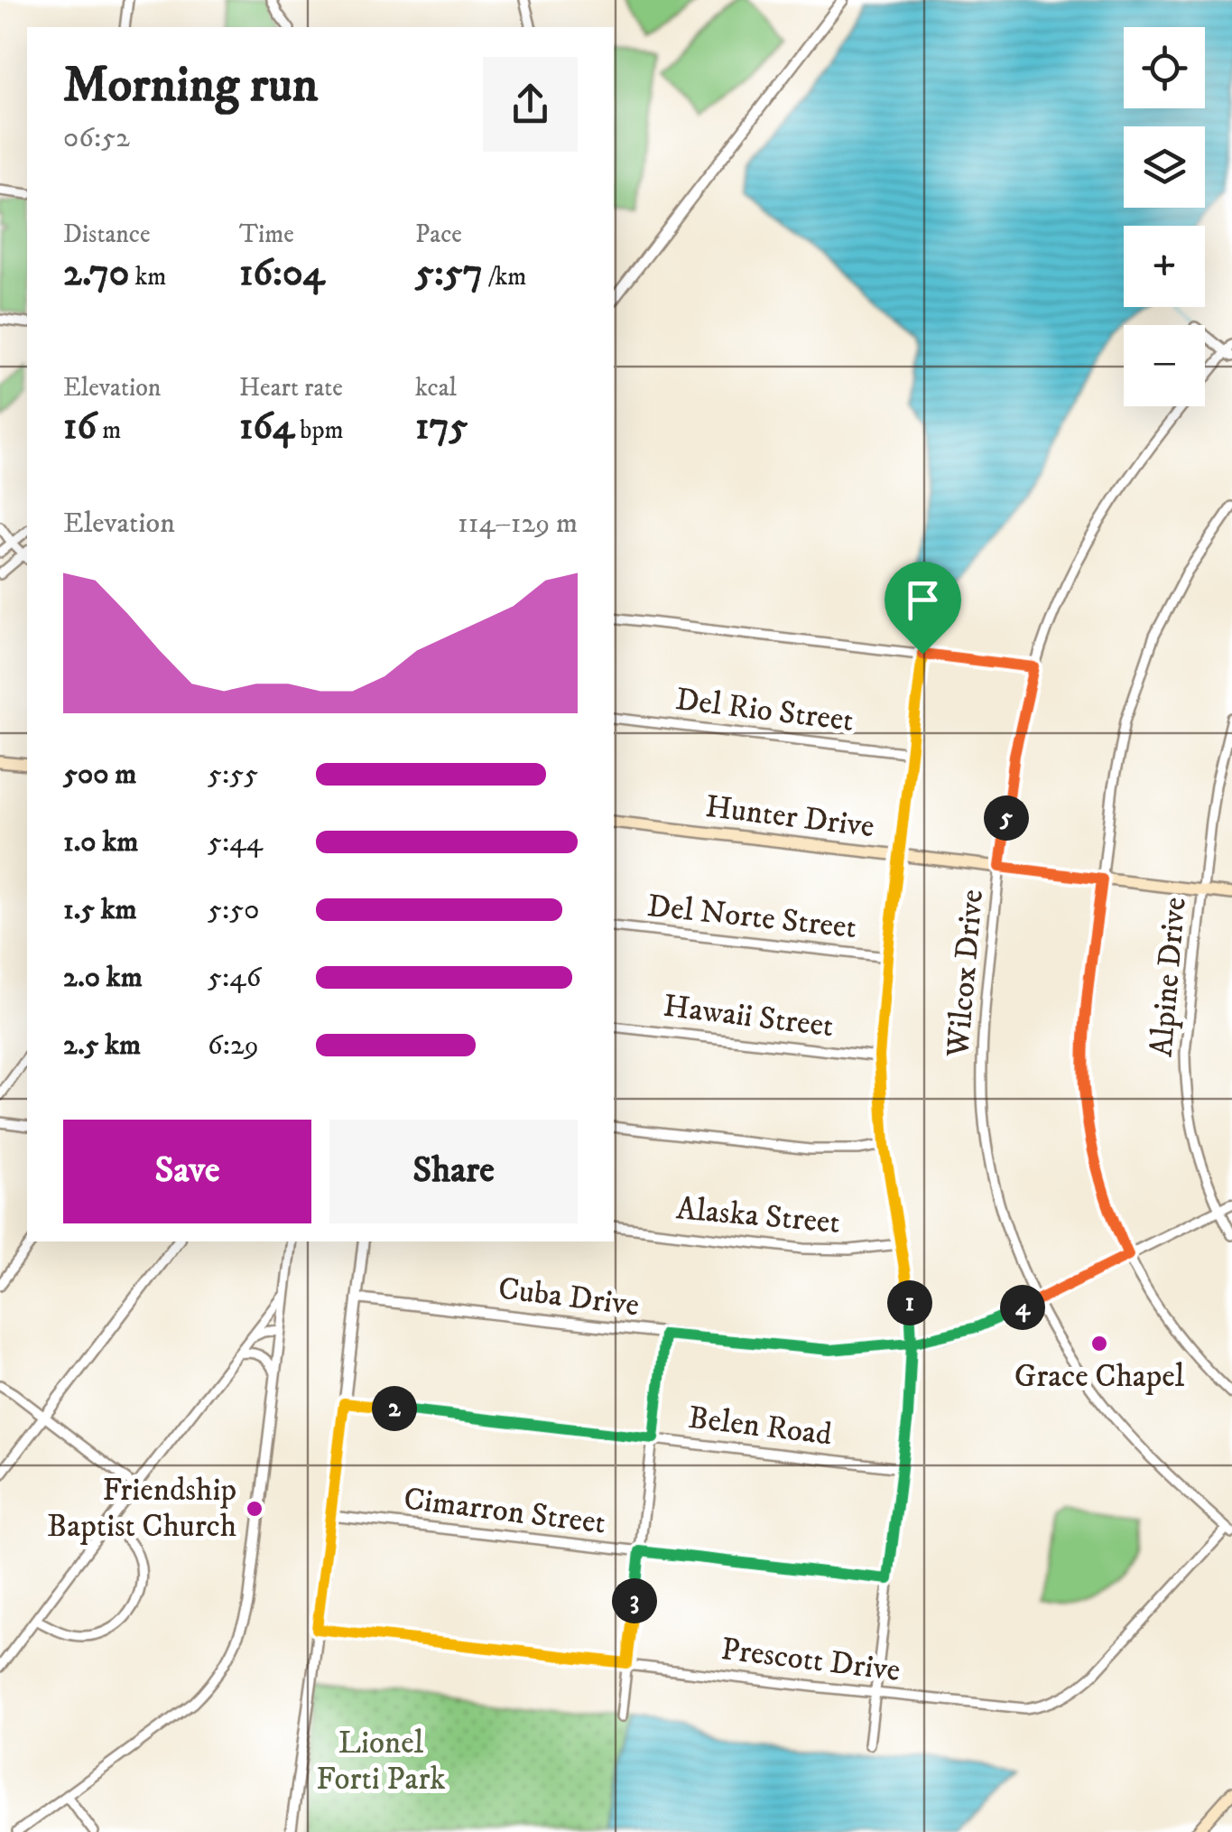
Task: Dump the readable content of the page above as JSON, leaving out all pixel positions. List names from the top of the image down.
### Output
{
  "streets": {
    "main road": ["Hunter Drive"],
    "street": [
      "Del Rio Street",
      "Del Norte Street",
      "Wilcox Drive",
      "Alpine Drive",
      "Hawaii Street",
      "Alaska Street",
      "Cuba Drive",
      "Belen Road",
      "Cimarron Street",
      "Prescott Drive"
    ]
  },
  "crossings": [
    ["Hunter Drive", "Wilcox Drive"],
    ["Hunter Drive", "Alpine Drive"],
    ["Wilcox Drive", "Cuba Drive"],
    ["Wilcox Drive", "Prescott Drive"],
    ["Alpine Drive", "Cuba Drive"]
  ],
  "parks": ["Lionel Forti Park"],
  "places": ["Grace Chapel", "Friendship Baptist Church"],
  "page": {
    "map_buttons": ["+", "−"],
    "heading": ["Morning run", "06:52"],
    "stats": [
      ["Distance", "2.70 km"],
      ["Time", "16:04"],
      ["Pace", "5:57 /km"],
      ["Elevation", "16 m"],
      ["Heart rate", "164 bpm"],
      ["kcal", "175"]
    ],
    "chart": ["Elevation", "114–129 m"],
    "list": [
      {
        "name": "500 m",
        "note": "5:55"
      },
      {
        "name": "1.0 km",
        "note": "5:44"
      },
      {
        "name": "1.5 km",
        "note": "5:50"
      },
      {
        "name": "2.0 km",
        "note": "5:46"
      },
      {
        "name": "2.5 km",
        "note": "6:29"
      }
    ],
    "pins": [
      "5",
      "1",
      "4",
      "2",
      "3"
    ],
    "buttons": ["Save", "Share"]
  }
}
